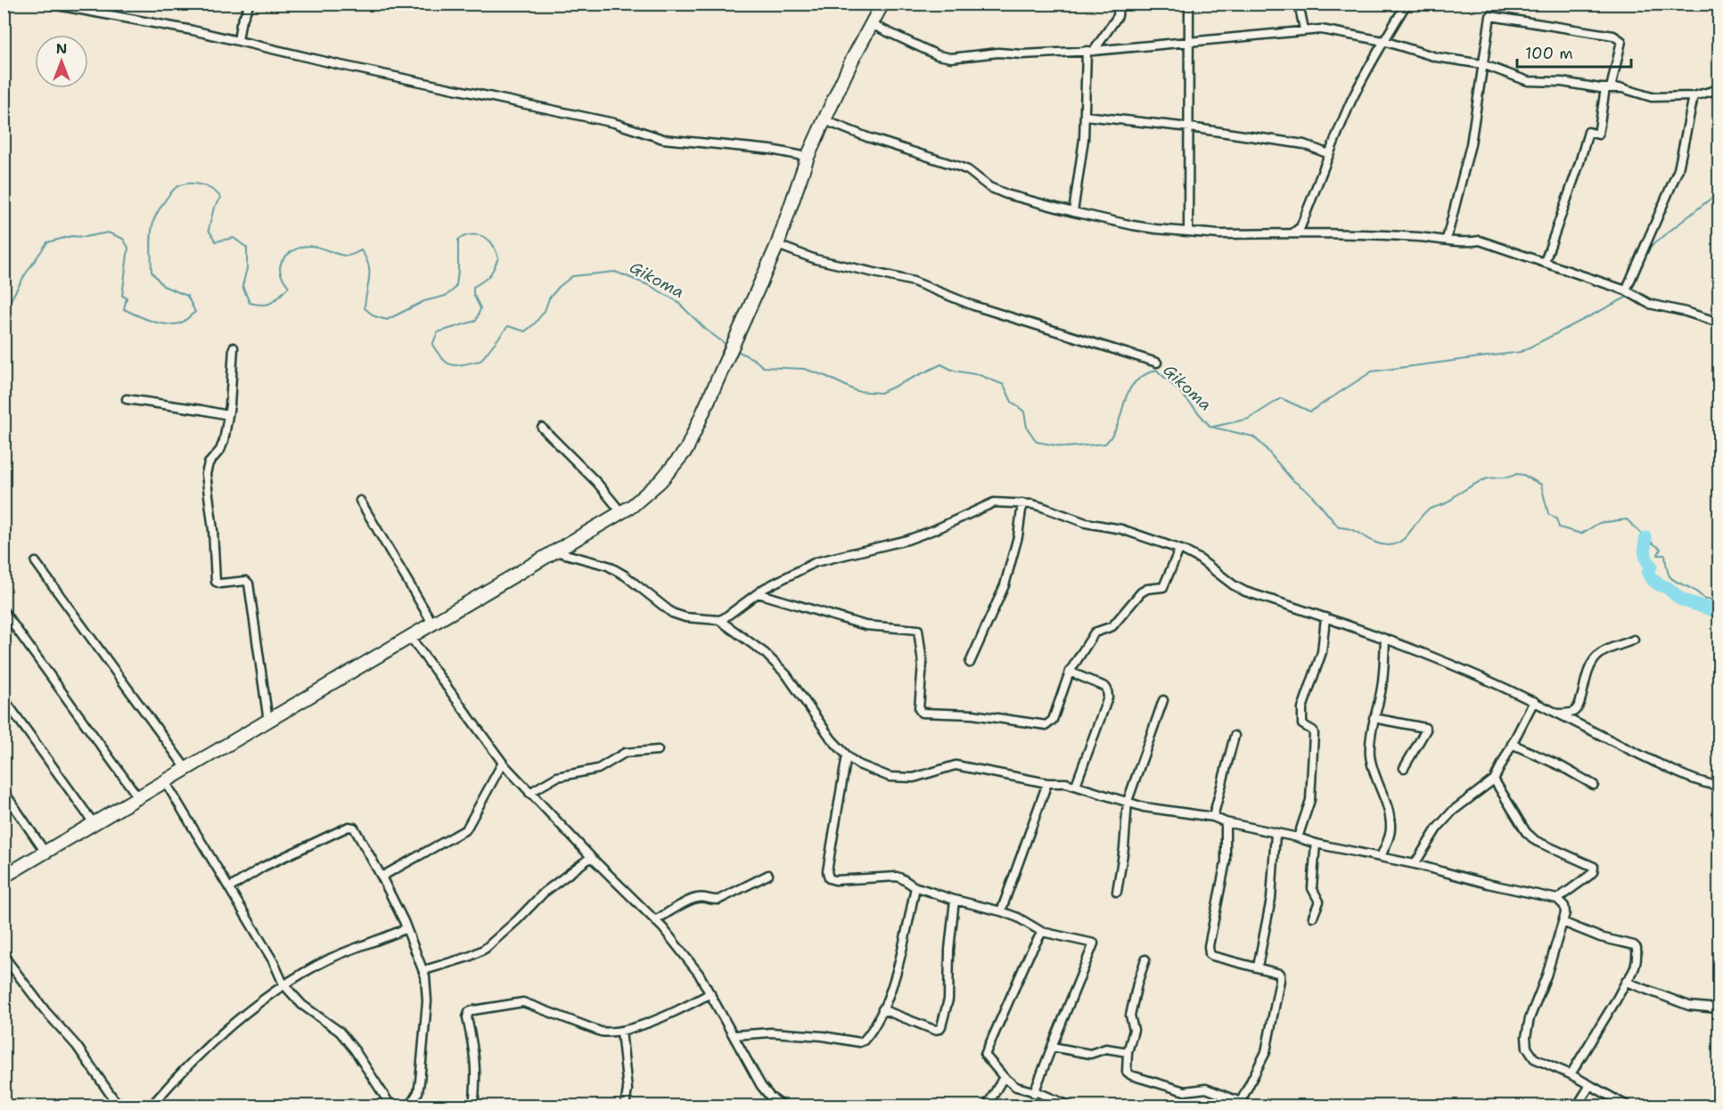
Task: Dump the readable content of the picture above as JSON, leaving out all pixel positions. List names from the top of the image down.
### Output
{
  "water": ["Gikoma"],
  "scale_bar": "100 m",
  "north": "top"
}
